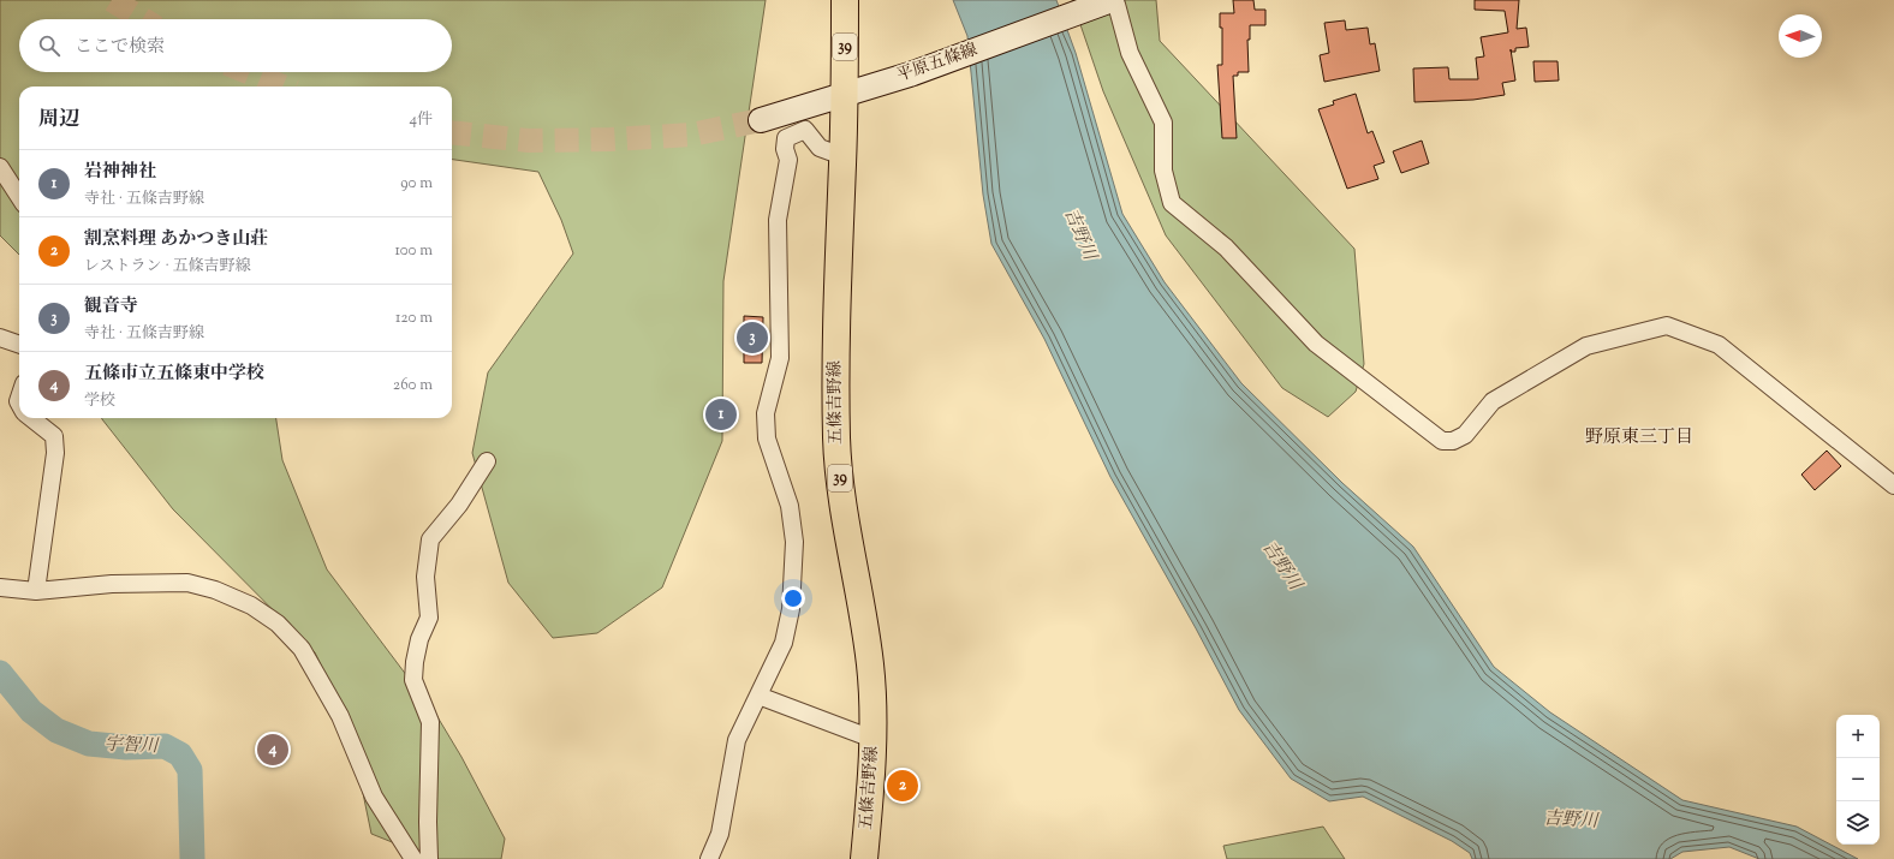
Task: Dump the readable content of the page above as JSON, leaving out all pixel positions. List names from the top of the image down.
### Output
{
  "streets": {
    "main road": ["39", "平原五條線", "五條吉野線"]
  },
  "crossings": [
    ["平原五條線", "五條吉野線"]
  ],
  "districts": ["野原東三丁目"],
  "water": ["吉野川", "宇智川"],
  "north": "left",
  "page": {
    "search": "ここで検索",
    "heading": ["周辺", "4件"],
    "list": [
      {
        "mark": "1",
        "name": "岩神神社",
        "note": "寺社 · 五條吉野線",
        "value": "90 m"
      },
      {
        "mark": "2",
        "name": "割烹料理 あかつき山荘",
        "note": "レストラン · 五條吉野線",
        "value": "100 m"
      },
      {
        "mark": "3",
        "name": "観音寺",
        "note": "寺社 · 五條吉野線",
        "value": "120 m"
      },
      {
        "mark": "4",
        "name": "五條市立五條東中学校",
        "note": "学校",
        "value": "260 m"
      }
    ],
    "pins": [
      "3",
      "1",
      "4",
      "2"
    ],
    "map_buttons": ["+", "−"]
  }
}
